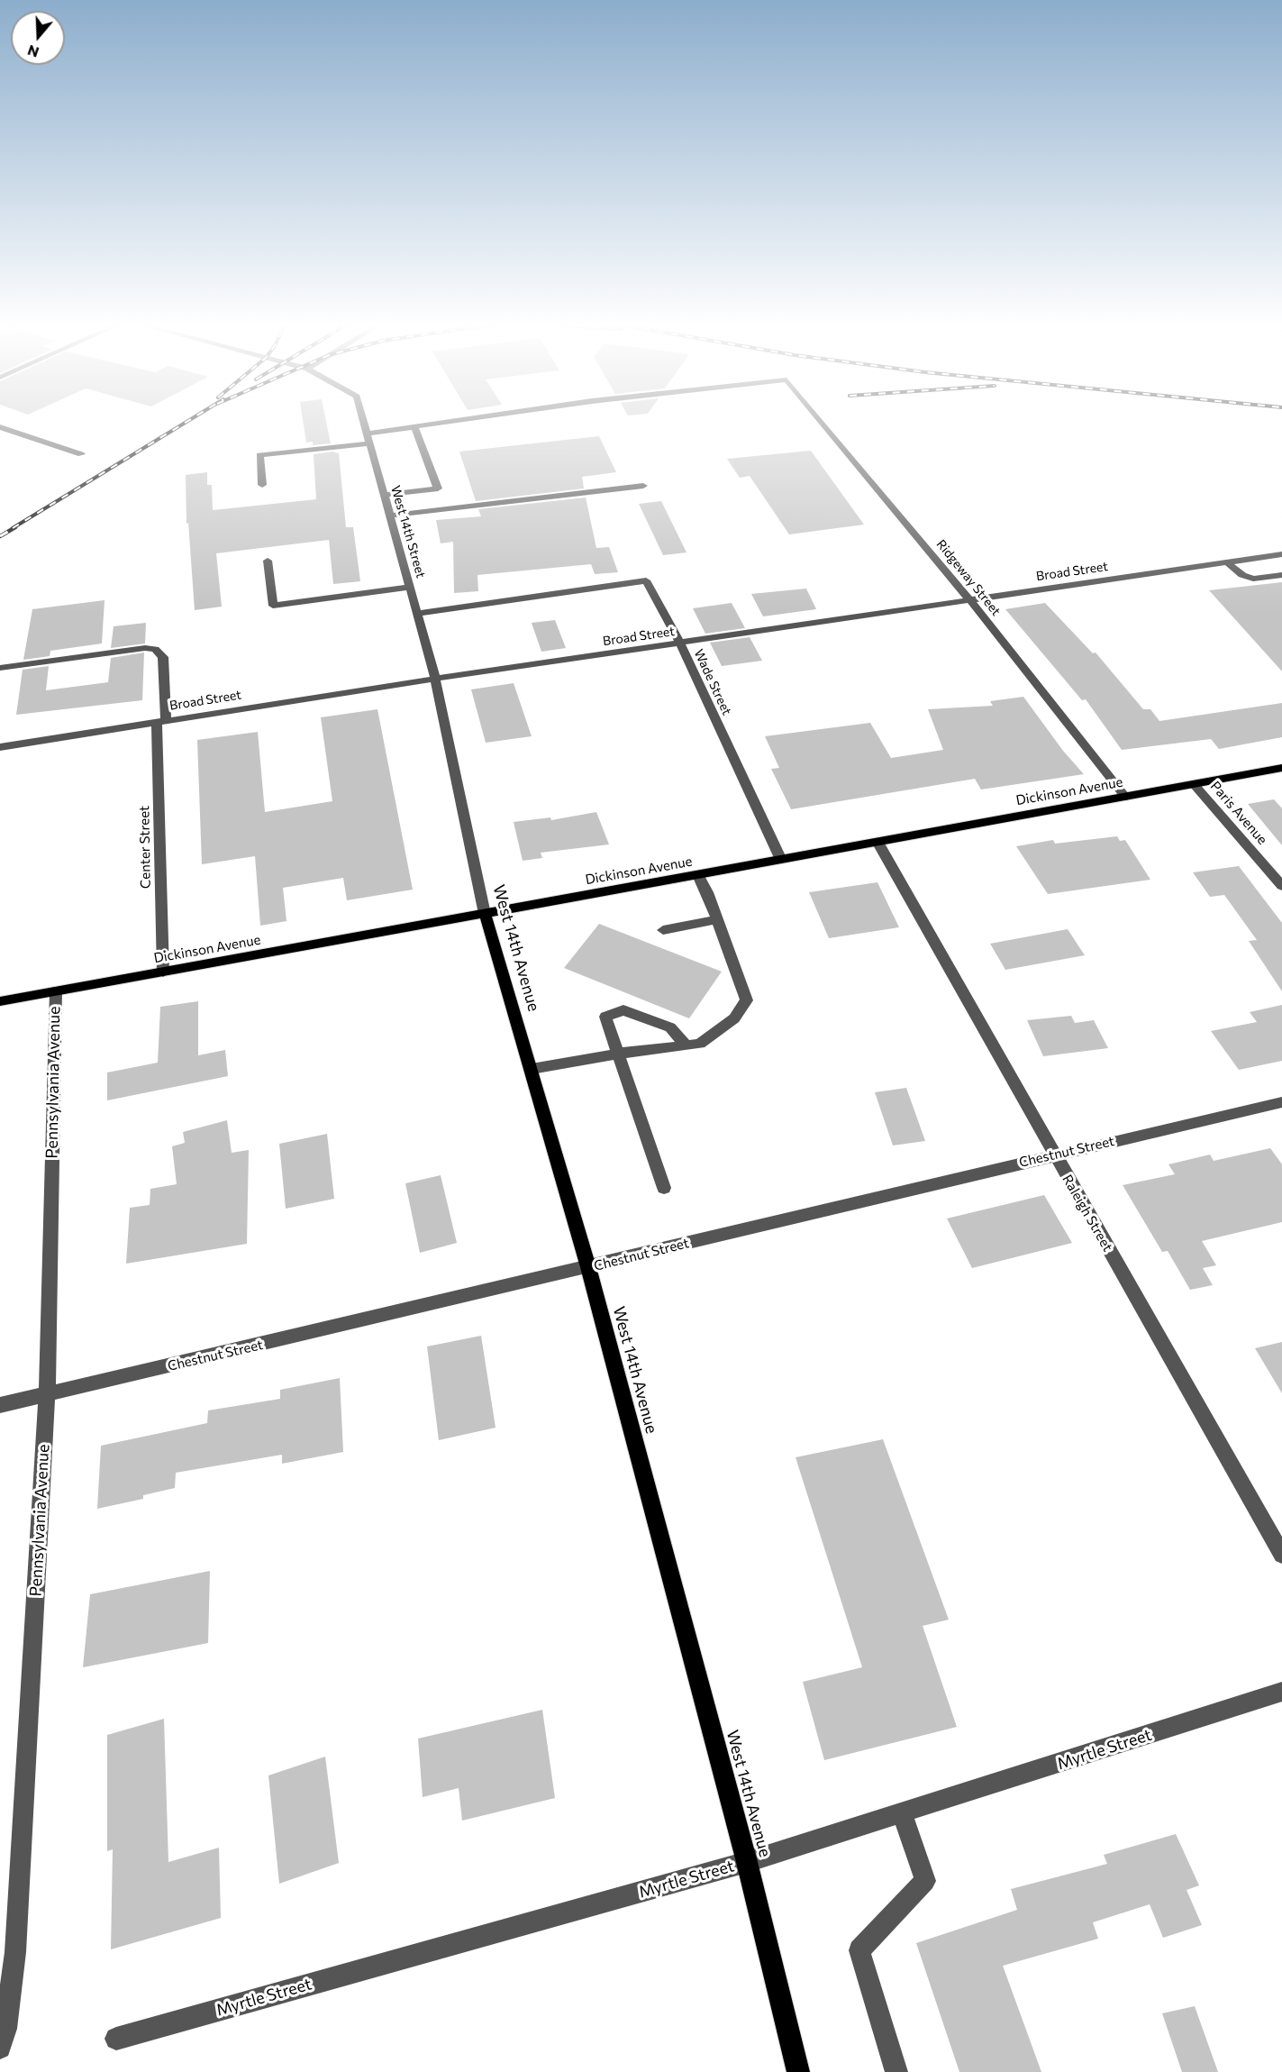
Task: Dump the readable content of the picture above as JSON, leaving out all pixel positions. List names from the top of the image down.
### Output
{
  "streets": {
    "main road": ["Dickinson Avenue", "West 14th Avenue"],
    "street": [
      "West 14th Street",
      "Broad Street",
      "Ridgeway Street",
      "Wade Street",
      "Paris Avenue",
      "Center Street",
      "Pennsylvania Avenue",
      "Chestnut Street",
      "Raleigh Street",
      "Myrtle Street"
    ]
  },
  "crossings": [
    ["West 14th Street", "Broad Street"],
    ["West 14th Street", "Wade Street"],
    ["West 14th Street", "West 14th Avenue"],
    ["Broad Street", "Ridgeway Street"],
    ["Broad Street", "Wade Street"],
    ["Broad Street", "Center Street"],
    ["Broad Street", "West 14th Avenue"],
    ["Ridgeway Street", "Dickinson Avenue"],
    ["Wade Street", "Dickinson Avenue"],
    ["Dickinson Avenue", "Paris Avenue"],
    ["Dickinson Avenue", "Center Street"],
    ["Dickinson Avenue", "West 14th Avenue"],
    ["Dickinson Avenue", "Pennsylvania Avenue"],
    ["Dickinson Avenue", "Raleigh Street"],
    ["West 14th Avenue", "Chestnut Street"],
    ["West 14th Avenue", "Myrtle Street"],
    ["Pennsylvania Avenue", "Chestnut Street"],
    ["Chestnut Street", "Raleigh Street"]
  ],
  "north": "bottom"
}
